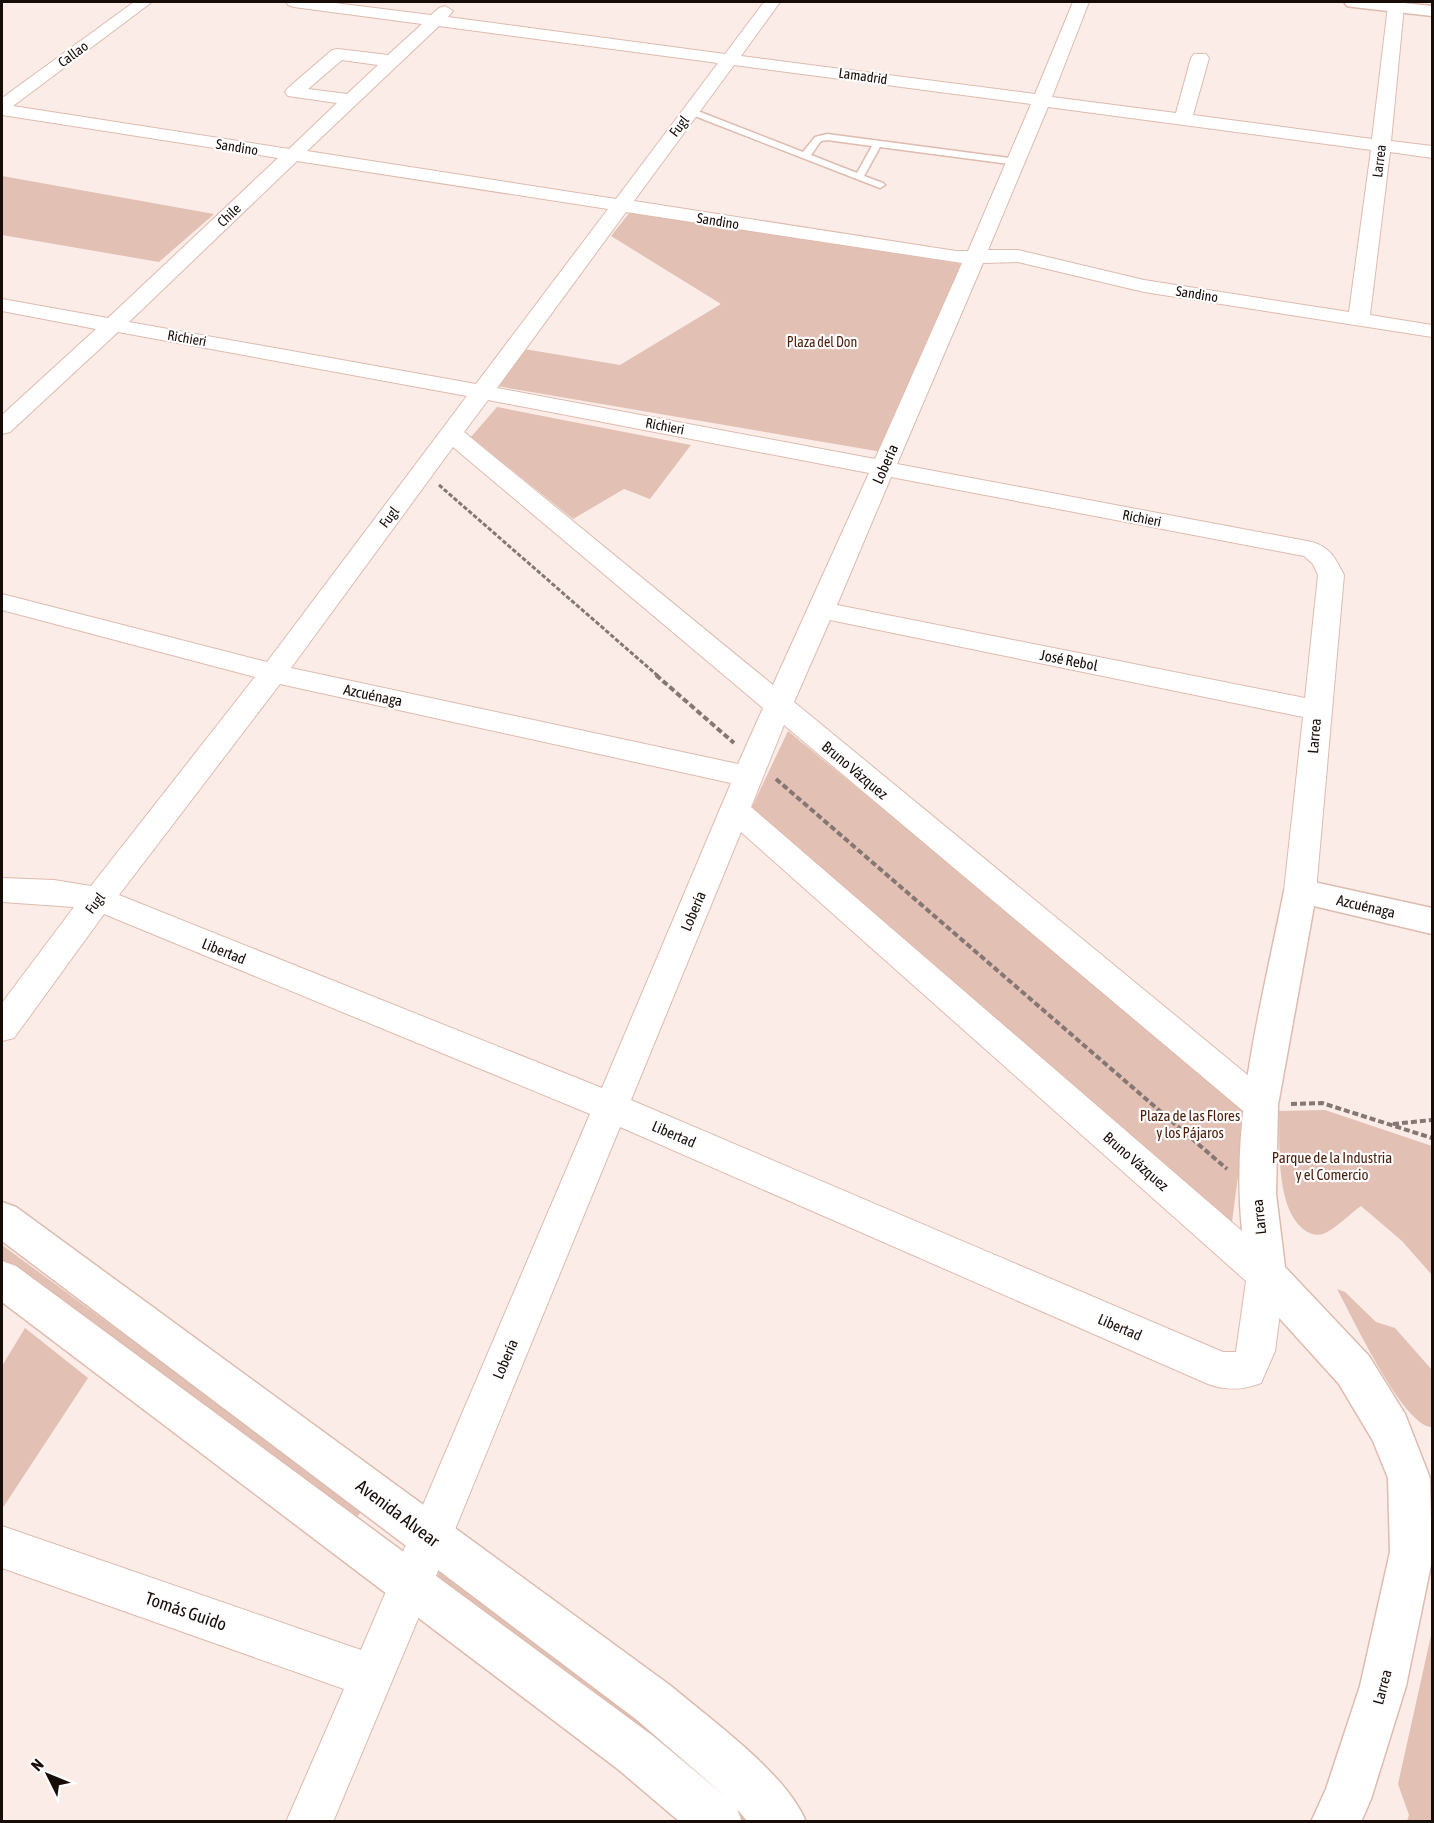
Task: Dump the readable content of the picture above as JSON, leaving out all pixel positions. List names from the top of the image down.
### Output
{
  "streets": {
    "main road": ["Larrea", "Azcuénaga", "Avenida Alvear"],
    "street": [
      "Callao",
      "Lamadrid",
      "Fugl",
      "Sandino",
      "Chile",
      "Richieri",
      "Lobería",
      "José Rebol",
      "Bruno Vázquez",
      "Libertad",
      "Tomás Guido"
    ]
  },
  "crossings": [
    ["Callao", "Sandino"],
    ["Lamadrid", "Fugl"],
    ["Lamadrid", "Larrea"],
    ["Lamadrid", "Chile"],
    ["Lamadrid", "Lobería"],
    ["Fugl", "Sandino"],
    ["Fugl", "Richieri"],
    ["Fugl", "Azcuénaga"],
    ["Fugl", "Bruno Vázquez"],
    ["Fugl", "Libertad"],
    ["Sandino", "Larrea"],
    ["Sandino", "Chile"],
    ["Sandino", "Lobería"],
    ["Larrea", "Richieri"],
    ["Larrea", "José Rebol"],
    ["Larrea", "Azcuénaga"],
    ["Larrea", "Bruno Vázquez"],
    ["Larrea", "Libertad"],
    ["Chile", "Richieri"],
    ["Richieri", "Lobería"],
    ["Lobería", "José Rebol"],
    ["Lobería", "Azcuénaga"],
    ["Lobería", "Bruno Vázquez"],
    ["Lobería", "Libertad"],
    ["Lobería", "Avenida Alvear"],
    ["Lobería", "Tomás Guido"],
    ["Bruno Vázquez", "Libertad"]
  ],
  "parks": ["Plaza del Don", "Plaza de las Flores y los Pájaros", "Parque de la Industria y el Comercio"],
  "north": "top left"
}
